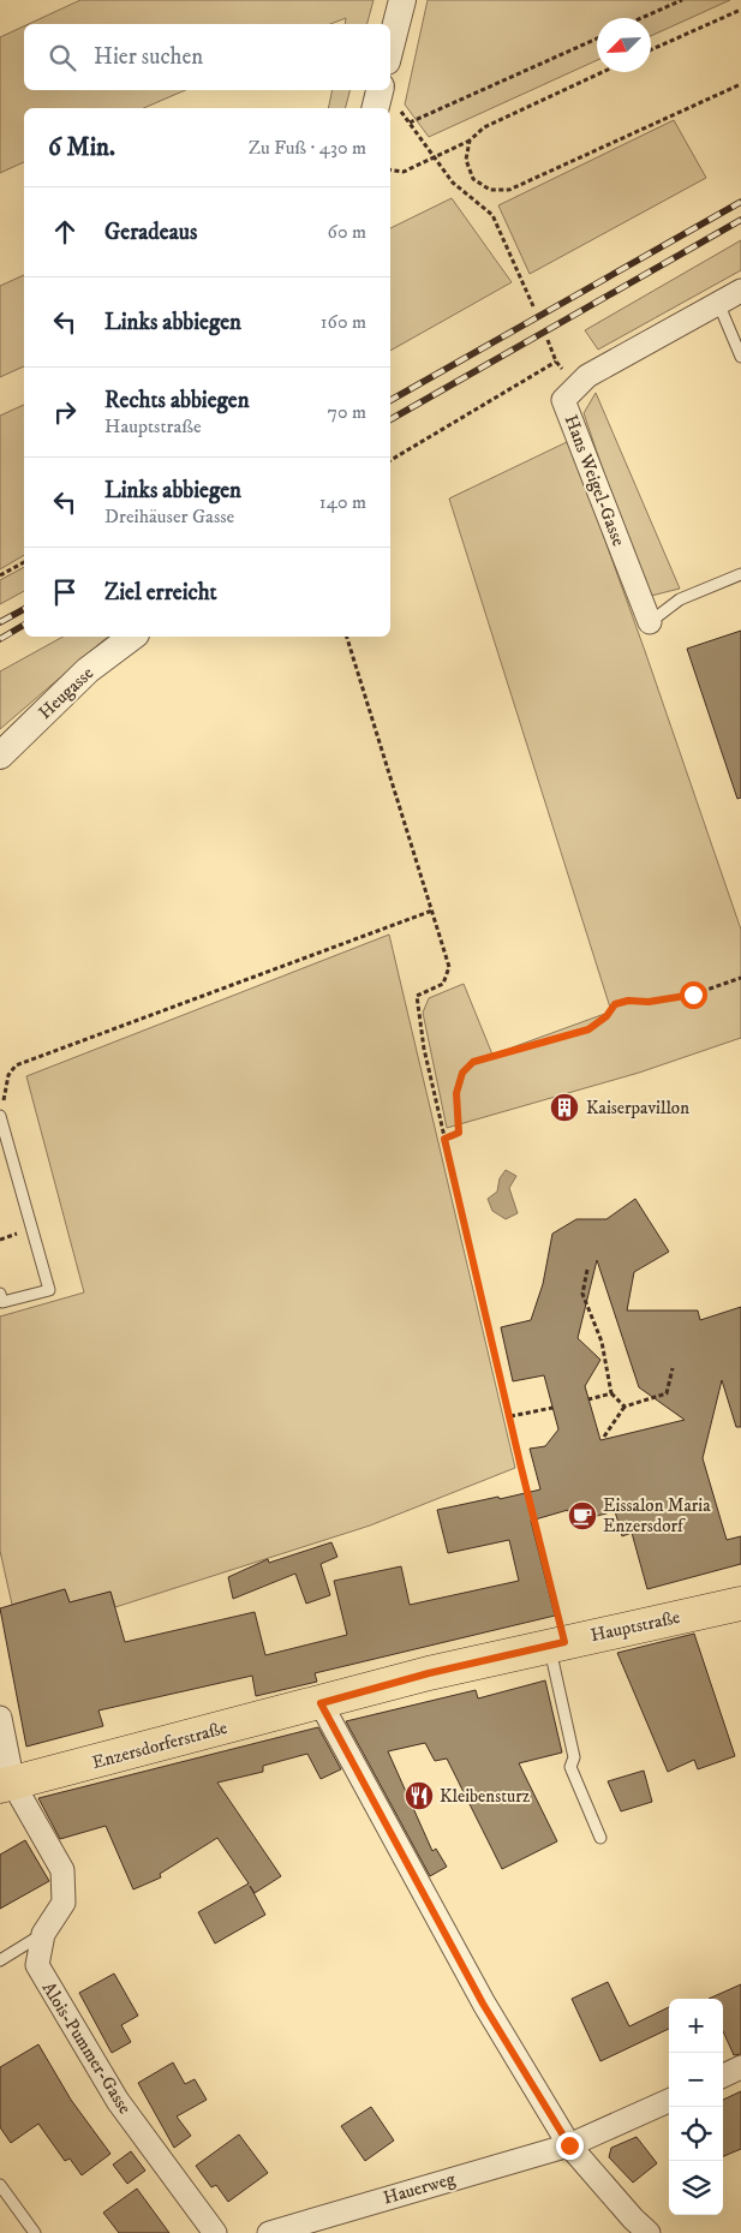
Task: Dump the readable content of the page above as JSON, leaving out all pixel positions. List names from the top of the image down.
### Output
{
  "streets": {
    "main road": ["Hauptstraße", "Enzersdorferstraße"],
    "street": [
      "Hans Weigel-Gasse",
      "Heugasse",
      "Alois-Pummer-Gasse",
      "Hauerweg"
    ]
  },
  "crossings": [
    ["Hauptstraße", "Enzersdorferstraße"],
    ["Enzersdorferstraße", "Alois-Pummer-Gasse"]
  ],
  "places": {
    "building": ["Kaiserpavillon"],
    "cafe": ["Eissalon Maria Enzersdorf"],
    "restaurant": ["Kleibensturz"]
  },
  "north": "bottom left",
  "page": {
    "search": "Hier suchen",
    "heading": ["6 Min.", "Zu Fuß · 430 m"],
    "list": [
      ["Geradeaus", "60 m"],
      ["Links abbiegen", "160 m"],
      ["Rechts abbiegen", "Hauptstraße", "70 m"],
      ["Links abbiegen", "Dreihäuser Gasse", "140 m"],
      "Ziel erreicht"
    ],
    "map_buttons": ["+", "−"]
  }
}
